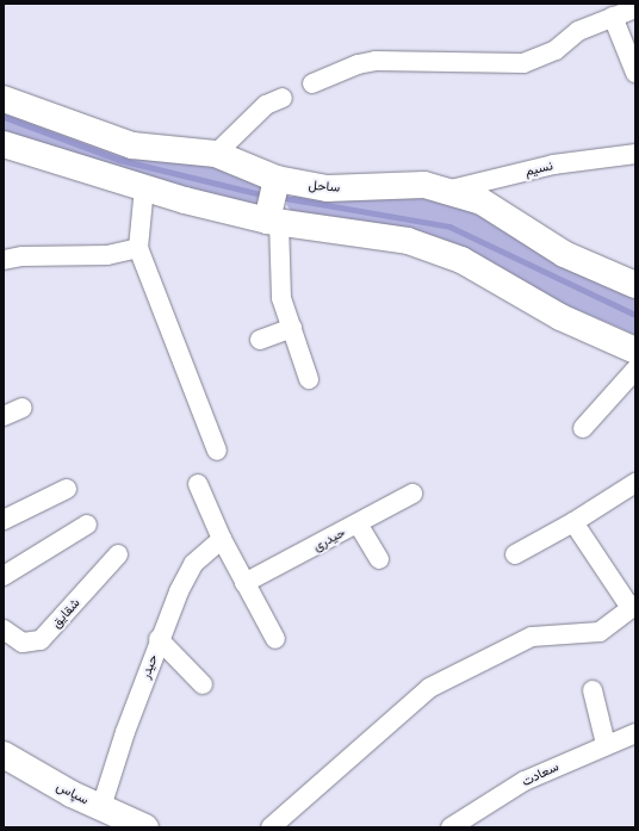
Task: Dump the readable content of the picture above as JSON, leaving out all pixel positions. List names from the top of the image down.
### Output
{
  "streets": {
    "street": [
      "نسیم",
      "ساحل",
      "حیدری",
      "شقایق",
      "حیدر",
      "سعادت",
      "سپاس"
    ]
  },
  "crossings": [
    ["نسیم", "ساحل"],
    ["حیدر", "سپاس"]
  ]
}
